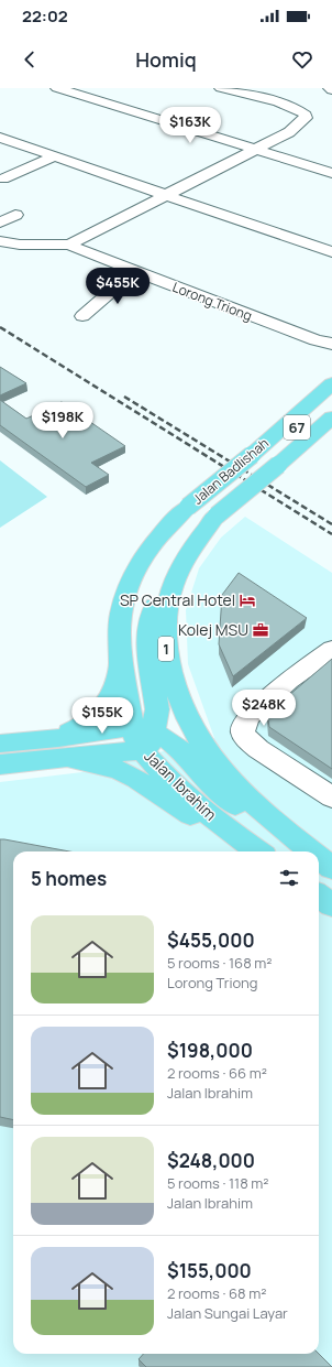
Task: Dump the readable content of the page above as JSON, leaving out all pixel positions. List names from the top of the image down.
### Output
{
  "streets": {
    "main road": [
      "67",
      "Jalan Badlishah",
      "1",
      "Jalan Ibrahim"
    ],
    "street": ["Lorong Triong"]
  },
  "crossings": [
    ["67", "Jalan Badlishah"],
    ["Jalan Badlishah", "1"]
  ],
  "places": {
    "hotel": ["SP Central Hotel"],
    "office": ["Kolej MSU"]
  },
  "page": {
    "status": "22:02",
    "header": "Homiq",
    "price": [
      "$163K",
      "$455K",
      "$198K",
      "$248K",
      "$155K"
    ],
    "heading": "5 homes",
    "list": [
      {
        "name": "$455,000",
        "note": "5 rooms · 168 m² · Lorong Triong"
      },
      {
        "name": "$198,000",
        "note": "2 rooms · 66 m² · Jalan Ibrahim"
      },
      {
        "name": "$248,000",
        "note": "5 rooms · 118 m² · Jalan Ibrahim"
      },
      {
        "name": "$155,000",
        "note": "2 rooms · 68 m² · Jalan Sungai Layar"
      }
    ]
  }
}
